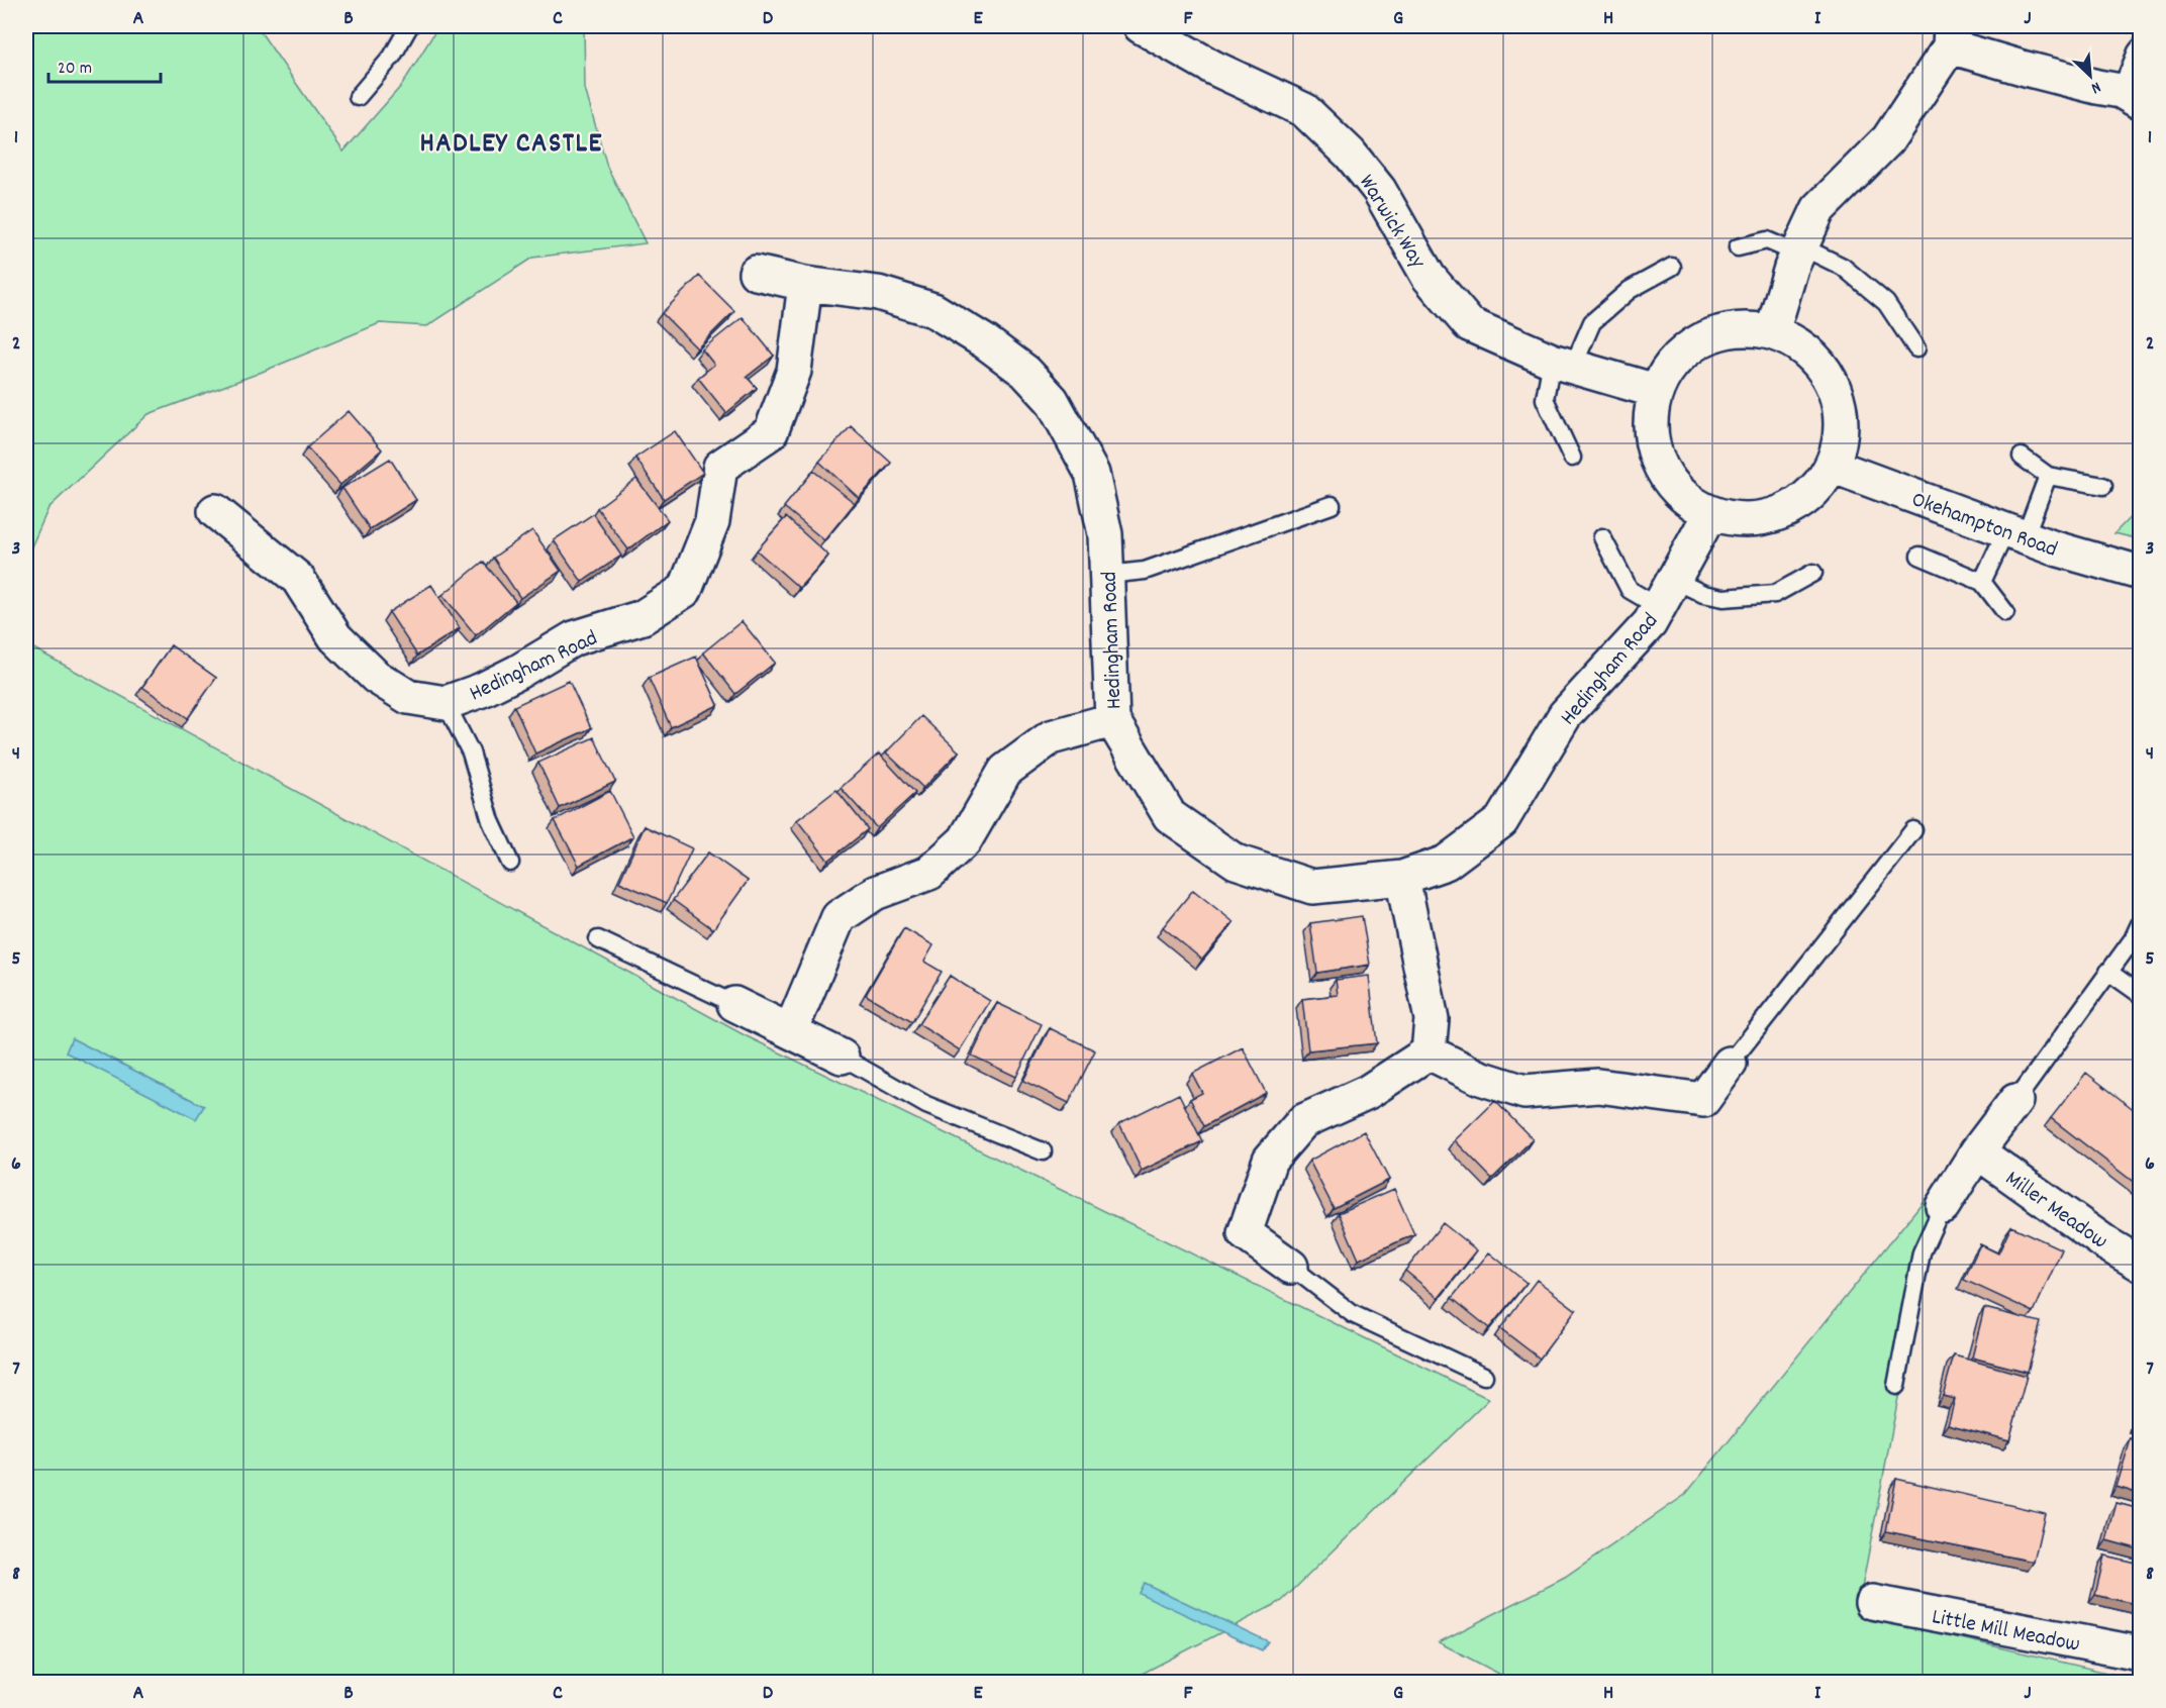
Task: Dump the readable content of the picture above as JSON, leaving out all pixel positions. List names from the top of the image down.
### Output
{
  "streets": {
    "street": [
      "Warwick Way",
      "Okehampton Road",
      "Hedingham Road",
      "Miller Meadow",
      "Little Mill Meadow"
    ]
  },
  "crossings": [
    ["Warwick Way", "Okehampton Road"],
    ["Warwick Way", "Hedingham Road"],
    ["Okehampton Road", "Hedingham Road"]
  ],
  "districts": ["HADLEY CASTLE"],
  "scale_bar": "20 m",
  "north": "bottom right",
  "grid": {
    "columns": [
      "A",
      "B",
      "C",
      "D",
      "E",
      "F",
      "G",
      "H",
      "I",
      "J"
    ],
    "rows": [
      "1",
      "2",
      "3",
      "4",
      "5",
      "6",
      "7",
      "8"
    ]
  }
}
